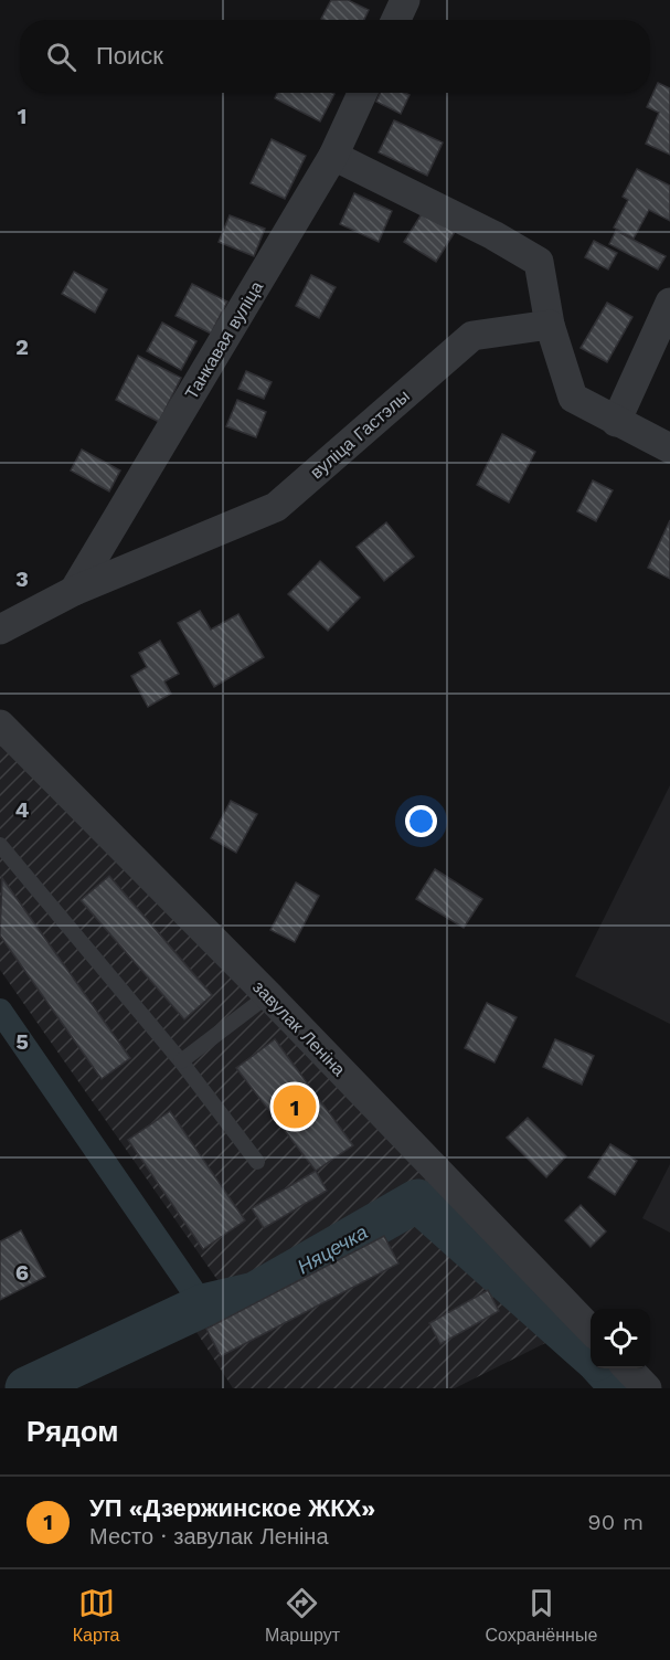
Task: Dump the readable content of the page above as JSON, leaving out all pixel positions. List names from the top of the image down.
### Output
{
  "streets": {
    "street": ["Танкавая вуліца", "вуліца Гастэлы", "завулак Леніна"]
  },
  "crossings": [
    ["Танкавая вуліца", "вуліца Гастэлы"]
  ],
  "water": ["Няцечка"],
  "page": {
    "search": "Поиск",
    "pins": "1",
    "heading": "Рядом",
    "list": [
      {
        "mark": "1",
        "name": "УП «Дзержинское ЖКХ»",
        "note": "Место · завулак Леніна",
        "value": "90 m"
      }
    ],
    "nav": ["Карта", "Маршрут", "Сохранённые"]
  },
  "grid": {
    "rows": [
      "1",
      "2",
      "3",
      "4",
      "5",
      "6"
    ]
  }
}
